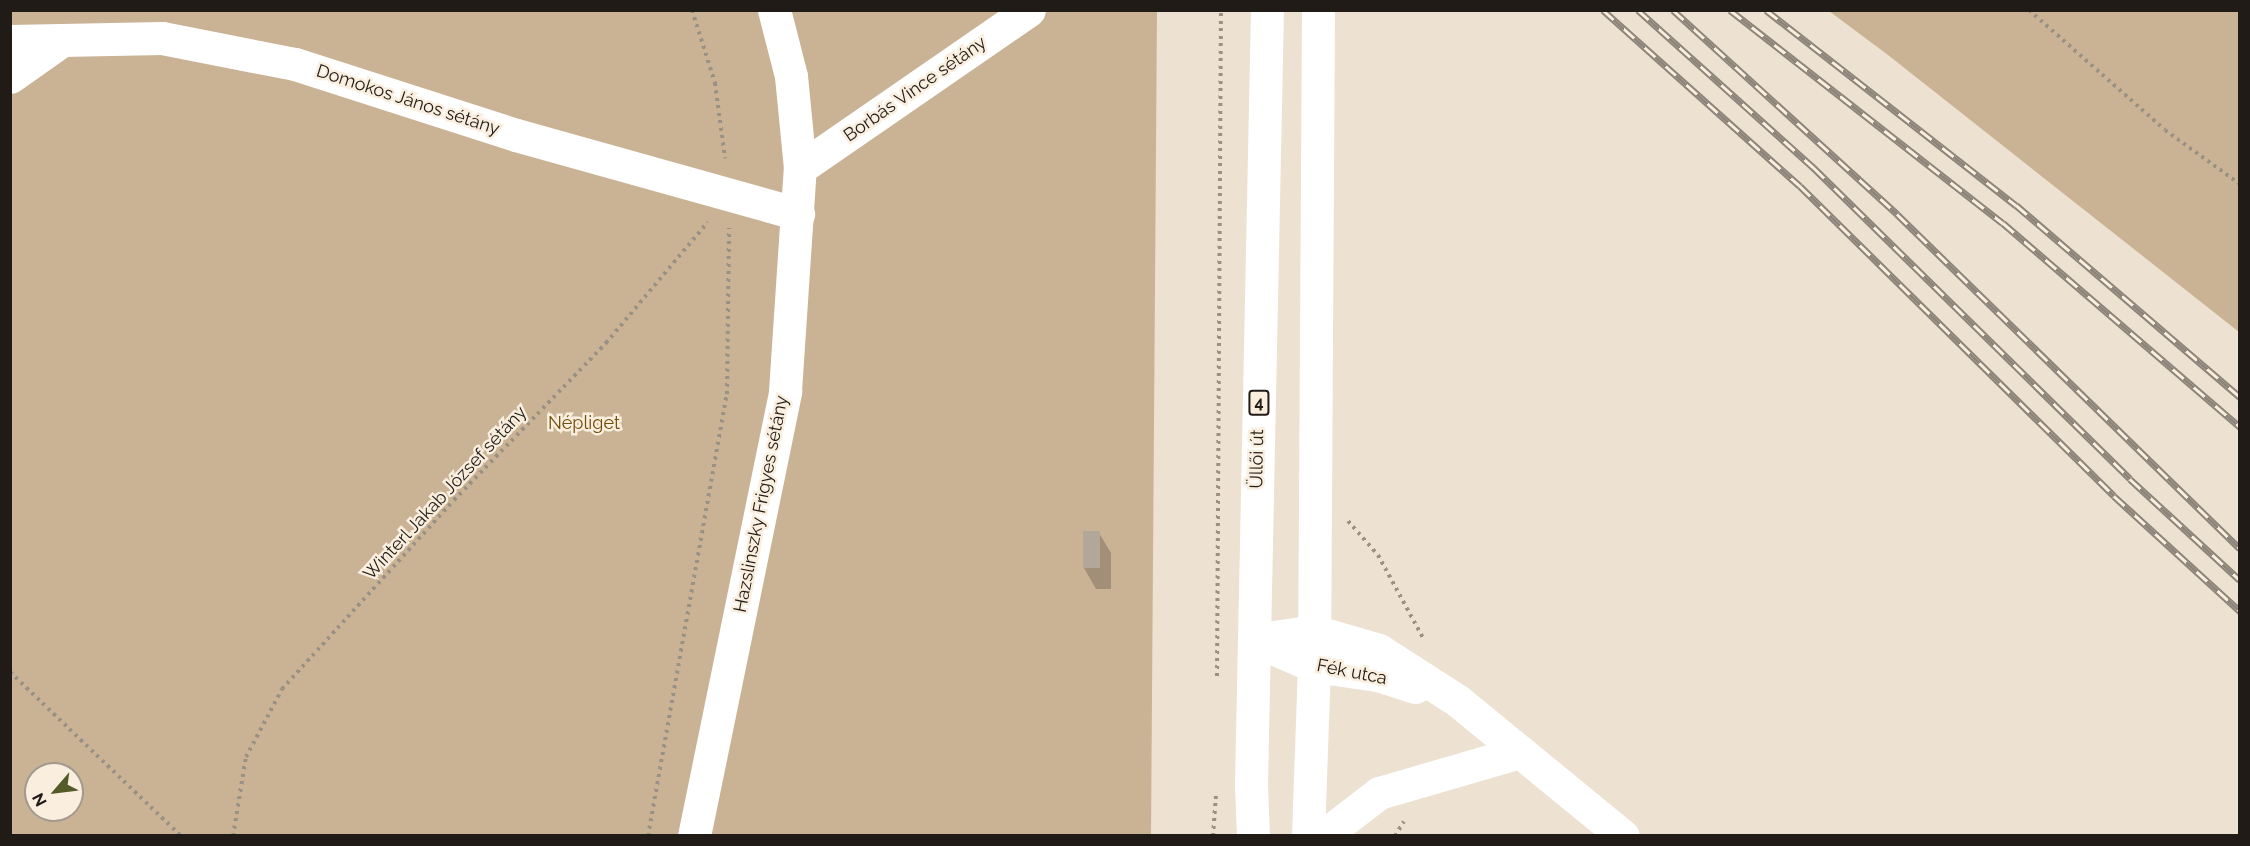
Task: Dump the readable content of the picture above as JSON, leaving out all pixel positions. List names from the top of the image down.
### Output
{
  "streets": {
    "main road": [
      "Borbás Vince sétány",
      "Domokos János sétány",
      "4",
      "Üllői út",
      "Hazslinszky Frigyes sétány",
      "Fék utca"
    ],
    "path": ["Winterl Jakab József sétány"]
  },
  "crossings": [
    ["Borbás Vince sétány", "Hazslinszky Frigyes sétány"],
    ["Domokos János sétány", "Winterl Jakab József sétány"],
    ["Domokos János sétány", "Hazslinszky Frigyes sétány"],
    ["Üllői út", "Fék utca"]
  ],
  "parks": ["Népliget"],
  "north": "bottom left"
}
